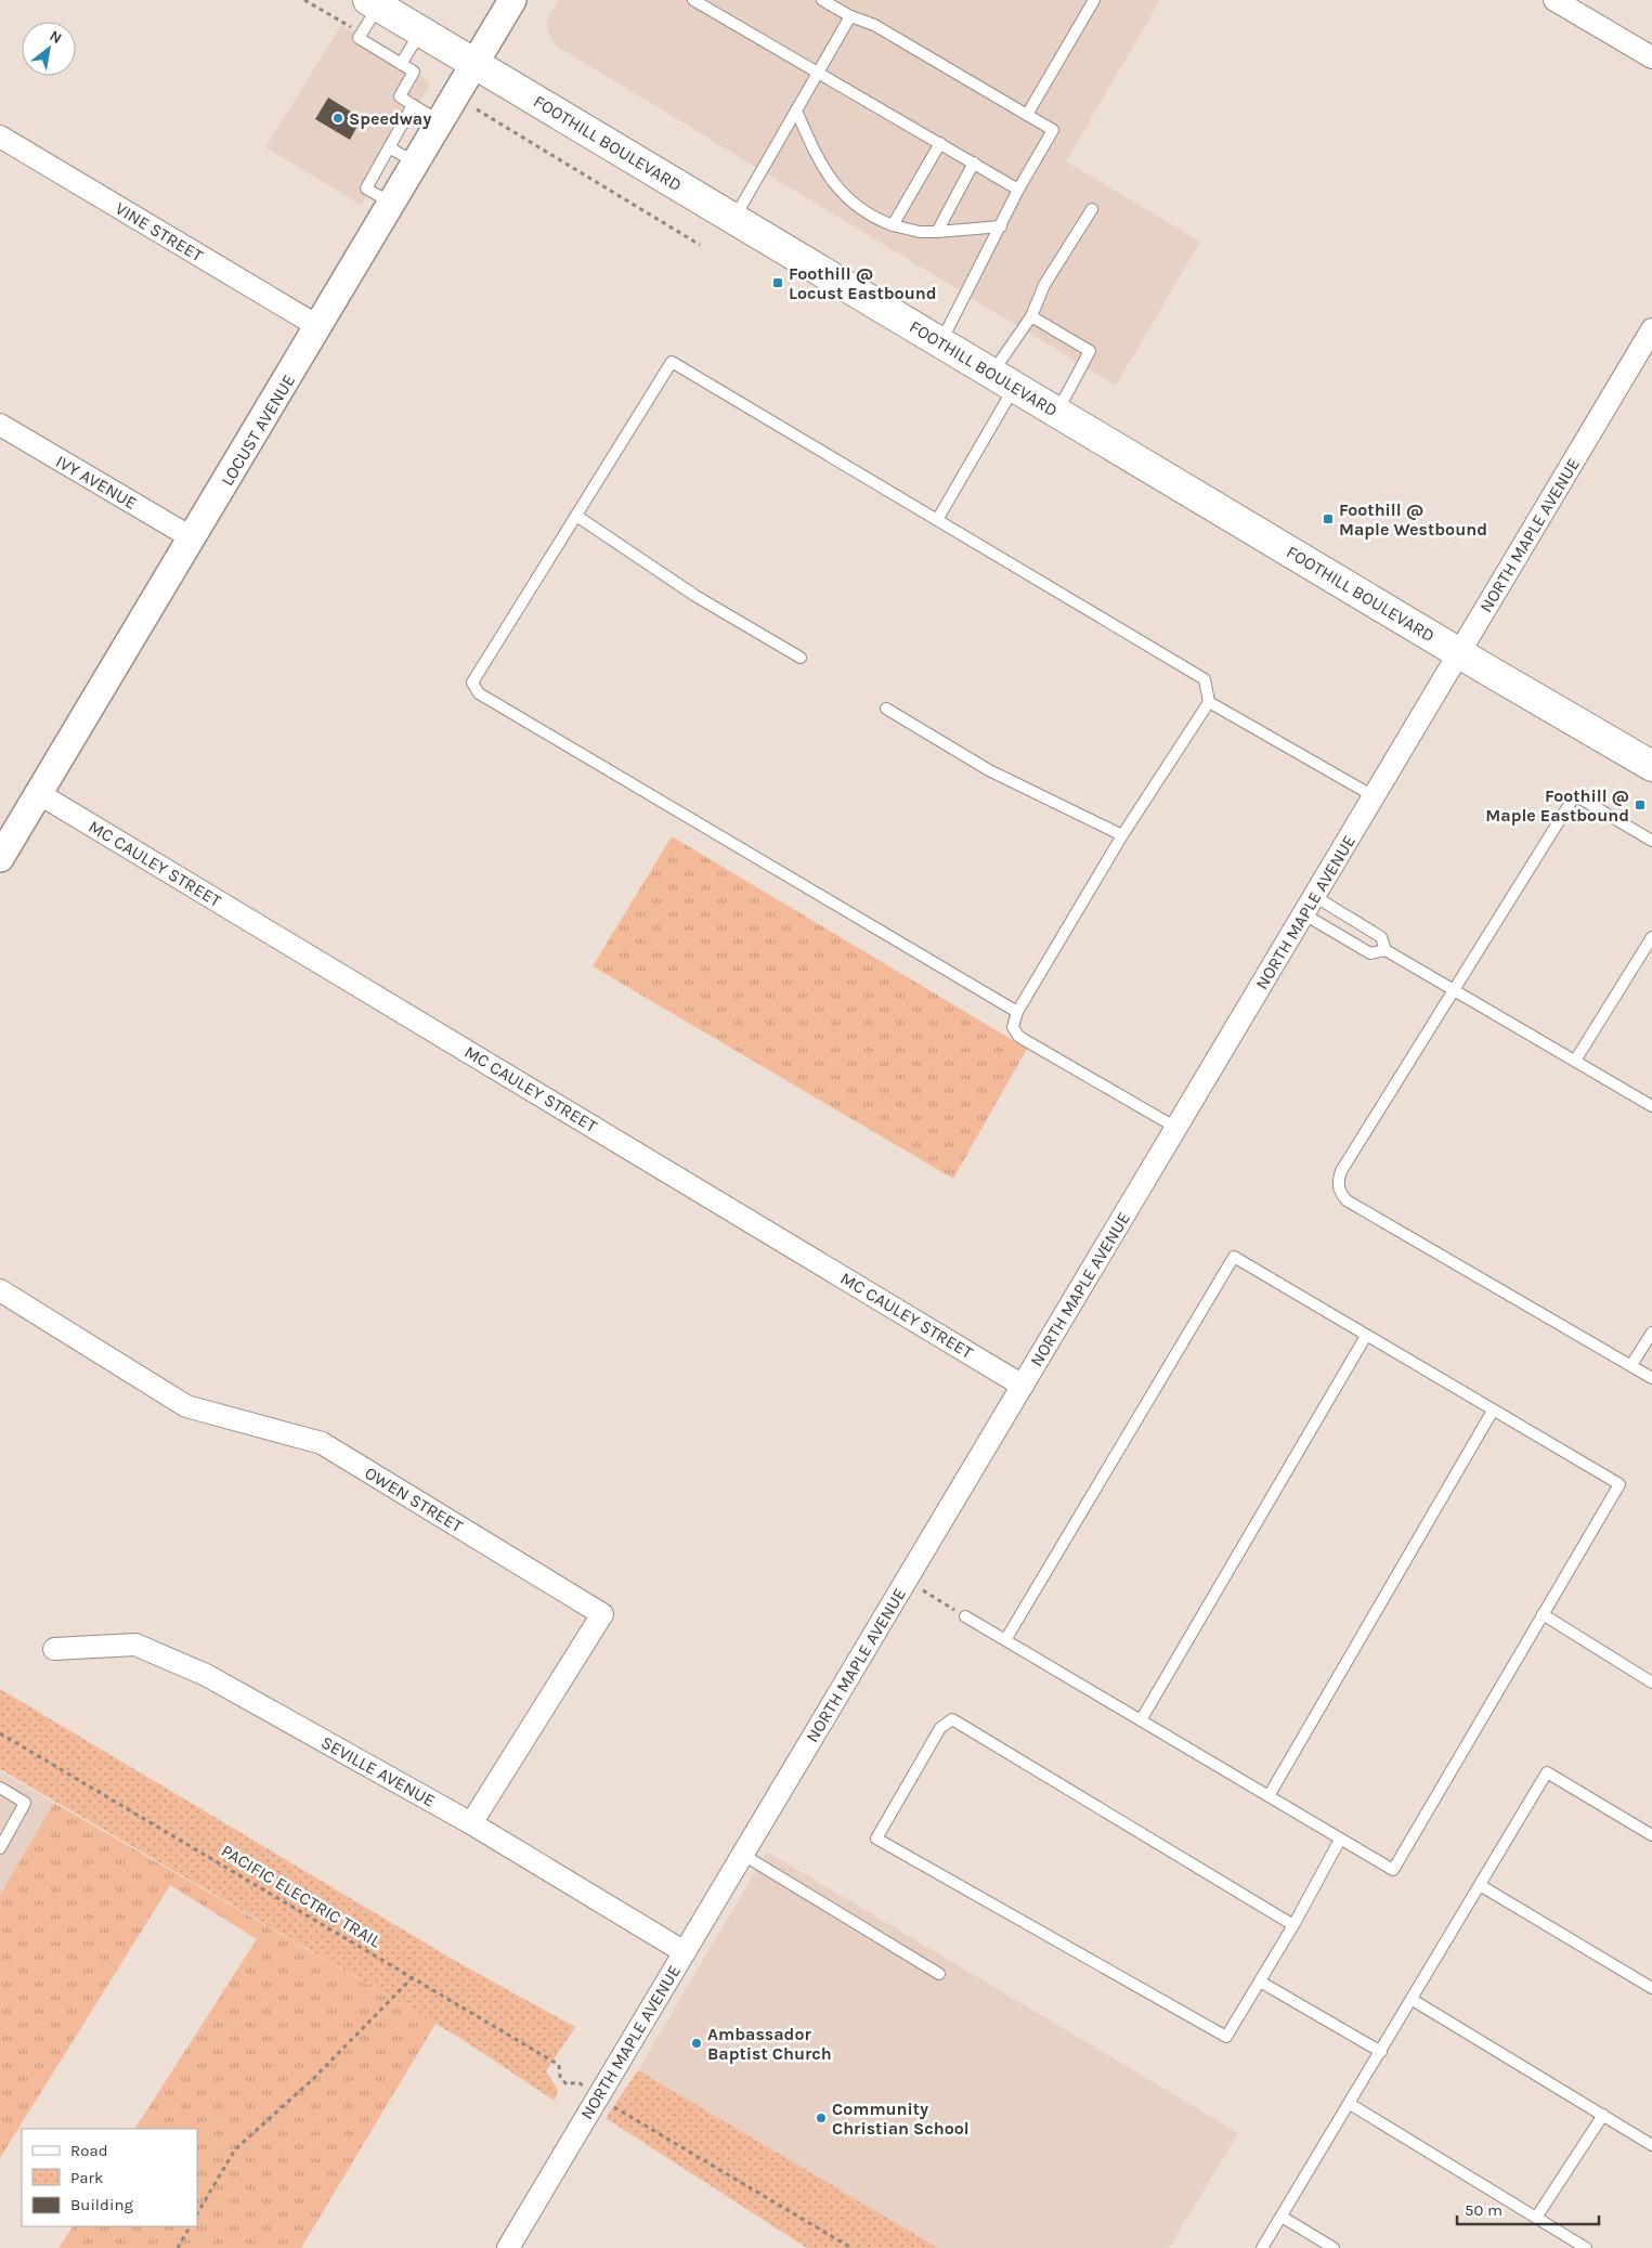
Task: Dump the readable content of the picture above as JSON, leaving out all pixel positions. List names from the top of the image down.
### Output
{
  "streets": {
    "main road": ["FOOTHILL BOULEVARD"],
    "street": [
      "VINE STREET",
      "LOCUST AVENUE",
      "IVY AVENUE",
      "NORTH MAPLE AVENUE",
      "MC CAULEY STREET",
      "OWEN STREET",
      "SEVILLE AVENUE"
    ],
    "path": ["PACIFIC ELECTRIC TRAIL"]
  },
  "crossings": [
    ["FOOTHILL BOULEVARD", "LOCUST AVENUE"],
    ["FOOTHILL BOULEVARD", "NORTH MAPLE AVENUE"],
    ["VINE STREET", "LOCUST AVENUE"],
    ["LOCUST AVENUE", "IVY AVENUE"],
    ["LOCUST AVENUE", "MC CAULEY STREET"],
    ["NORTH MAPLE AVENUE", "MC CAULEY STREET"],
    ["NORTH MAPLE AVENUE", "SEVILLE AVENUE"],
    ["OWEN STREET", "SEVILLE AVENUE"]
  ],
  "places": {
    "other": ["Speedway", "Ambassador Baptist Church", "Community Christian School"],
    "transit": ["Foothill @ Locust Eastbound", "Foothill @ Maple Westbound", "Foothill @ Maple Eastbound"]
  },
  "legend": ["Road", "Park", "Building"],
  "scale_bar": "50 m",
  "north": "top right"
}
